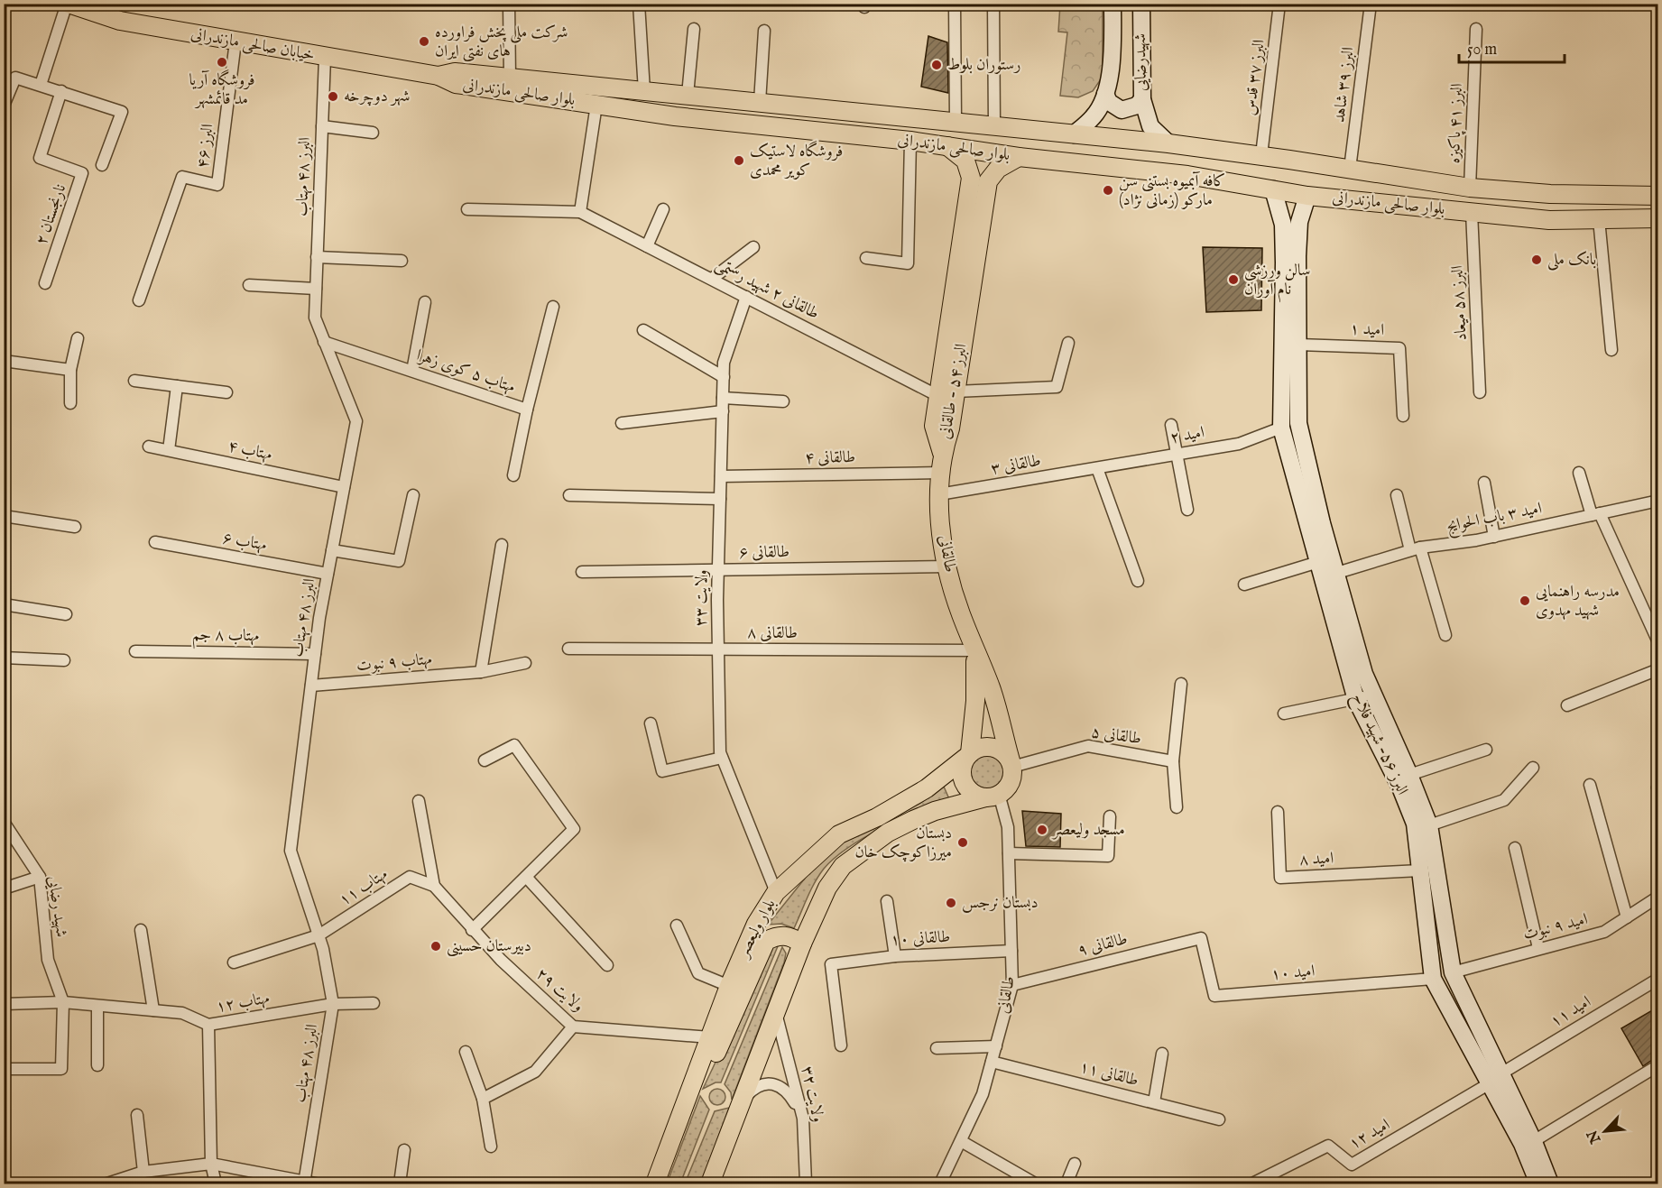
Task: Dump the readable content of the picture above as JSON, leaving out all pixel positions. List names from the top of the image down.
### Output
{
  "streets": {
    "main road": [
      "خیابان صالحی مازندرانی",
      "بلوار صالحی مازندرانی",
      "البرز ۵۴ - طالقانی",
      "طالقانی",
      "بلوار ولیعصر"
    ],
    "street": [
      "شهیدرضایی",
      "البرز ۳۷ قدس",
      "البرز ۳۹ شاهد",
      "البرز ۴۱ پاکیزه",
      "البرز ۴۶",
      "البرز ۴۸ مهتاب",
      "نارنجستان ۲",
      "طالقانی ۲ شهید رستمی",
      "البرز ۵۸ میعاد",
      "امید ۱",
      "مهتاب ۵ کوی زهرا",
      "امید ۲",
      "مهتاب ۴",
      "طالقانی ۴",
      "طالقانی ۳",
      "امید ۳ باب الحوایج",
      "مهتاب ۶",
      "طالقانی ۶",
      "ولایت ٣۳",
      "طالقانی ۸",
      "مهتاب ۸ جم",
      "مهتاب ۹ نبوت",
      "طالقانی ۵",
      "البرز ۵۶- شهید فلاح",
      "امید ۸",
      "مهتاب ۱۱",
      "شهید رضایی",
      "امید ۹ نبوت",
      "طالقانی ۱۰",
      "طالقانی ۹",
      "امید ۱۰",
      "ولایت ٢٩",
      "مهتاب ۱۲",
      "امید ۱۱",
      "طالقانی ۱۱",
      "ولایت ۳۲",
      "امید ۱۲"
    ]
  },
  "crossings": [
    ["خیابان صالحی مازندرانی", "بلوار صالحی مازندرانی"],
    ["خیابان صالحی مازندرانی", "البرز ۴۶"],
    ["خیابان صالحی مازندرانی", "البرز ۴۸ مهتاب"],
    ["شهیدرضایی", "بلوار صالحی مازندرانی"],
    ["البرز ۳۷ قدس", "بلوار صالحی مازندرانی"],
    ["البرز ۳۹ شاهد", "بلوار صالحی مازندرانی"],
    ["بلوار صالحی مازندرانی", "البرز ۴۱ پاکیزه"],
    ["بلوار صالحی مازندرانی", "البرز ۵۸ میعاد"],
    ["بلوار صالحی مازندرانی", "البرز ۵۴ - طالقانی"],
    ["بلوار صالحی مازندرانی", "البرز ۵۶- شهید فلاح"],
    ["البرز ۴۸ مهتاب", "مهتاب ۵ کوی زهرا"],
    ["البرز ۴۸ مهتاب", "مهتاب ۴"],
    ["البرز ۴۸ مهتاب", "مهتاب ۶"],
    ["البرز ۴۸ مهتاب", "مهتاب ۸ جم"],
    ["البرز ۴۸ مهتاب", "مهتاب ۹ نبوت"],
    ["البرز ۴۸ مهتاب", "مهتاب ۱۱"],
    ["البرز ۴۸ مهتاب", "مهتاب ۱۲"],
    ["طالقانی ۲ شهید رستمی", "البرز ۵۴ - طالقانی"],
    ["طالقانی ۲ شهید رستمی", "ولایت ٣۳"],
    ["امید ۱", "البرز ۵۶- شهید فلاح"],
    ["البرز ۵۴ - طالقانی", "طالقانی"],
    ["امید ۲", "طالقانی ۳"],
    ["امید ۲", "البرز ۵۶- شهید فلاح"],
    ["طالقانی ۴", "طالقانی"],
    ["طالقانی ۴", "ولایت ٣۳"],
    ["طالقانی ۳", "طالقانی"],
    ["امید ۳ باب الحوایج", "البرز ۵۶- شهید فلاح"],
    ["طالقانی ۶", "طالقانی"],
    ["طالقانی ۶", "ولایت ٣۳"],
    ["طالقانی", "طالقانی ۸"],
    ["طالقانی", "طالقانی ۵"],
    ["طالقانی", "بلوار ولیعصر"],
    ["طالقانی", "طالقانی ۱۰"],
    ["طالقانی", "طالقانی ۹"],
    ["طالقانی", "طالقانی ۱۱"],
    ["ولایت ٣۳", "طالقانی ۸"],
    ["ولایت ٣۳", "بلوار ولیعصر"],
    ["طالقانی ۵", "بلوار ولیعصر"],
    ["البرز ۵۶- شهید فلاح", "امید ۸"],
    ["البرز ۵۶- شهید فلاح", "امید ۹ نبوت"],
    ["البرز ۵۶- شهید فلاح", "امید ۱۰"],
    ["البرز ۵۶- شهید فلاح", "امید ۱۱"],
    ["البرز ۵۶- شهید فلاح", "امید ۱۲"],
    ["شهید رضایی", "مهتاب ۱۲"],
    ["بلوار ولیعصر", "ولایت ٢٩"],
    ["طالقانی ۹", "امید ۱۰"],
    ["امید ۱۱", "امید ۱۲"]
  ],
  "places": [
    "شرکت ملی پخش فراورده های نفتی ایران",
    "فروشگاه آریا مد قائمشهر",
    "رستوران بلوط",
    "شهر دوچرخه",
    "فروشگاه لاستیک کویر محمدی",
    "کافه آبمیوه بستنی سن مارکو (زمانی نژاد)",
    "بانک ملی",
    "سالن ورزشی نام آوران",
    "مدرسه راهنمایی شهید مهدوی",
    "مسجد ولیعصر",
    "دبستان میرزاکوچک خان",
    "دبستان نرجس",
    "دبیرستان حسینی"
  ],
  "scale_bar": "50 m",
  "north": "bottom left"
}
